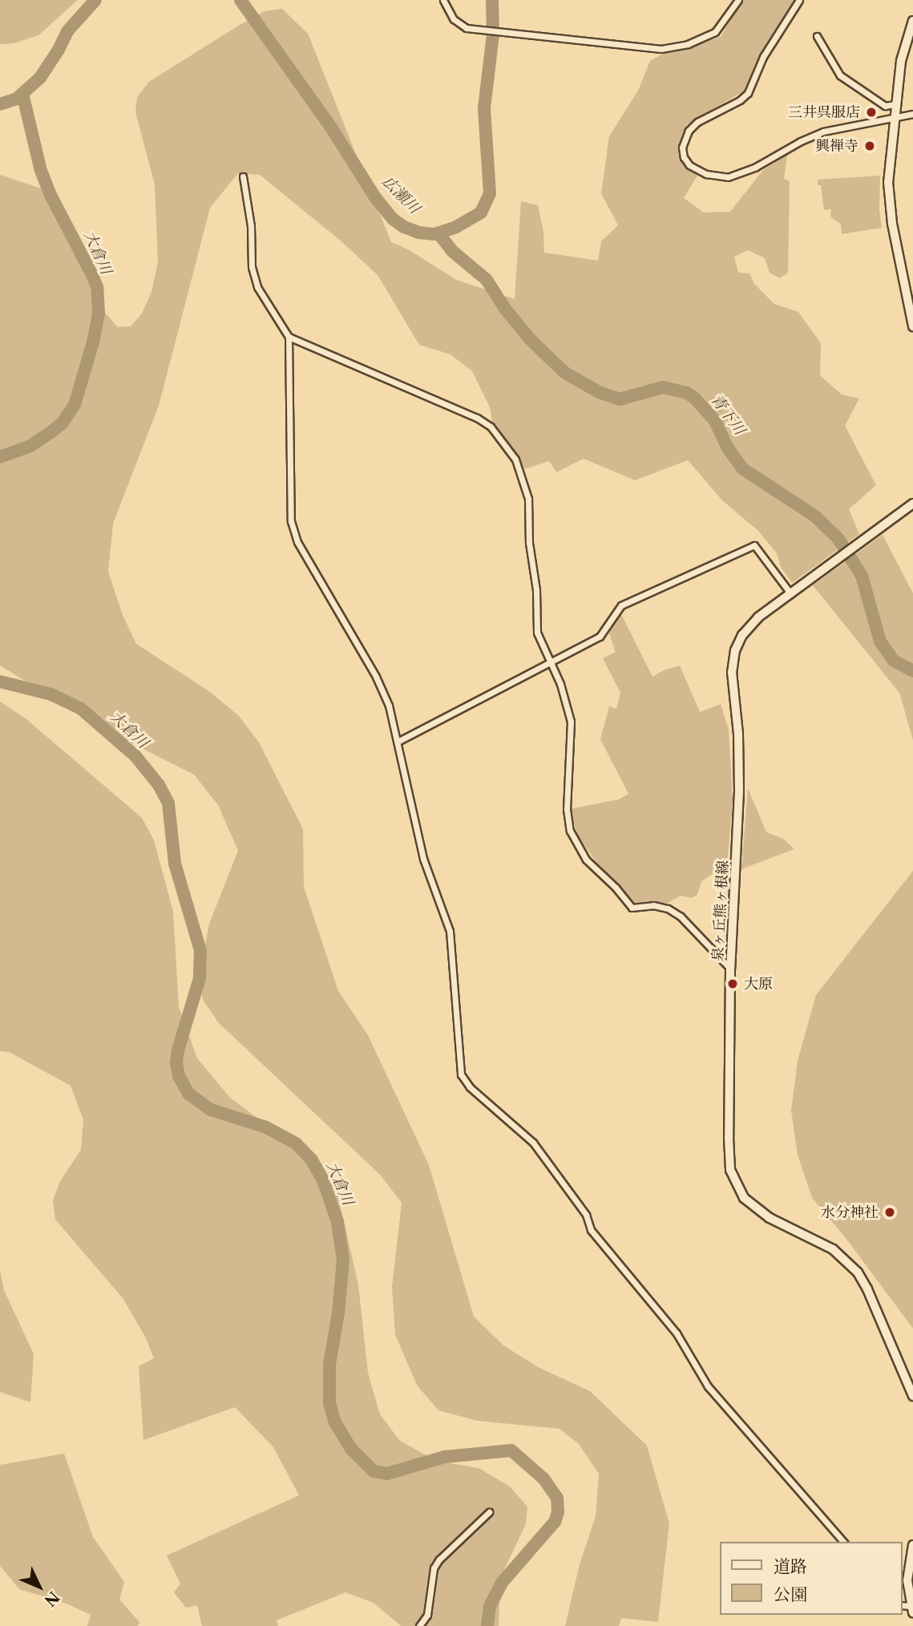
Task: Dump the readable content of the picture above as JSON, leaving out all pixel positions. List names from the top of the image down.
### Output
{
  "streets": {
    "main road": ["泉ヶ丘熊ヶ根線"]
  },
  "water": ["広瀬川", "大倉川", "青下川"],
  "places": [
    "三井呉服店",
    "興禅寺",
    "大原",
    "水分神社"
  ],
  "legend": ["道路", "公園"],
  "north": "bottom right"
}
